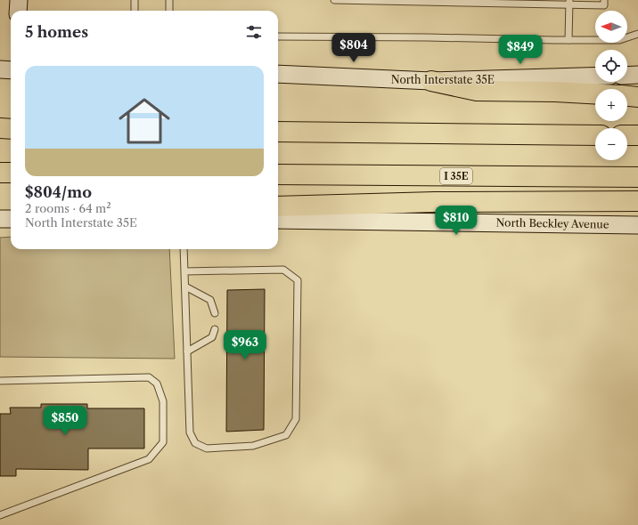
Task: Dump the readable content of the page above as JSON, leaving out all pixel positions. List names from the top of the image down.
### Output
{
  "streets": {
    "highway": ["I 35E"],
    "main road": ["North Interstate 35E", "North Beckley Avenue"]
  },
  "north": "left",
  "page": {
    "map_buttons": ["+", "−"],
    "heading": "5 homes",
    "price": [
      "$804",
      "$849",
      "$810",
      "$963",
      "$850"
    ],
    "list": [
      {
        "name": "$804/mo",
        "note": "2 rooms · 64 m² · North Interstate 35E"
      }
    ]
  }
}
